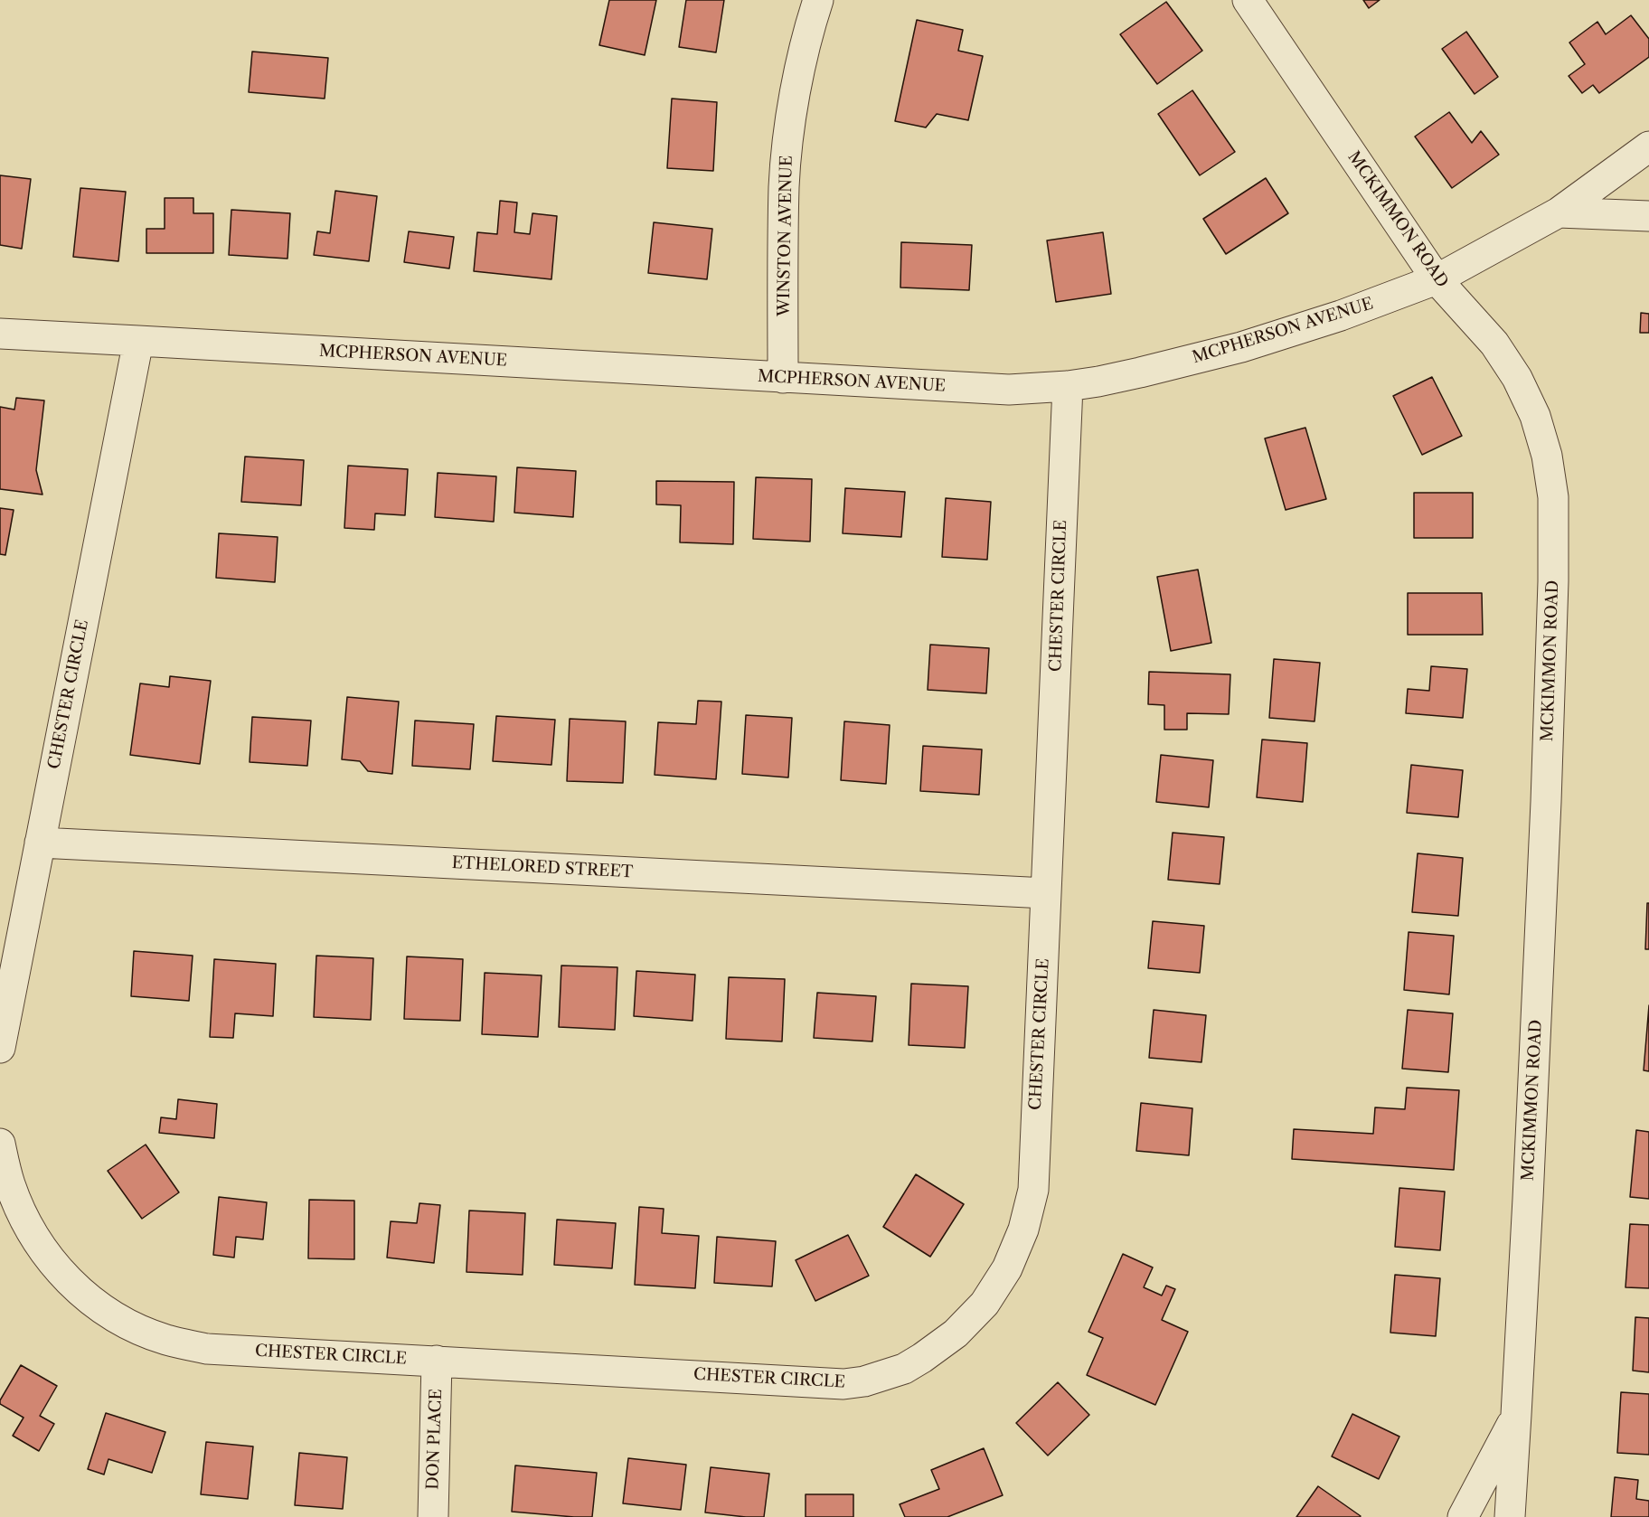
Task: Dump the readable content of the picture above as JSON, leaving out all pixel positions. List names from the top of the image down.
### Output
{
  "streets": {
    "street": [
      "MCKIMMON ROAD",
      "WINSTON AVENUE",
      "MCPHERSON AVENUE",
      "CHESTER CIRCLE",
      "ETHELORED STREET",
      "DON PLACE"
    ]
  },
  "crossings": [
    ["MCKIMMON ROAD", "MCPHERSON AVENUE"],
    ["WINSTON AVENUE", "MCPHERSON AVENUE"],
    ["MCPHERSON AVENUE", "CHESTER CIRCLE"],
    ["CHESTER CIRCLE", "ETHELORED STREET"],
    ["CHESTER CIRCLE", "DON PLACE"]
  ]
}
